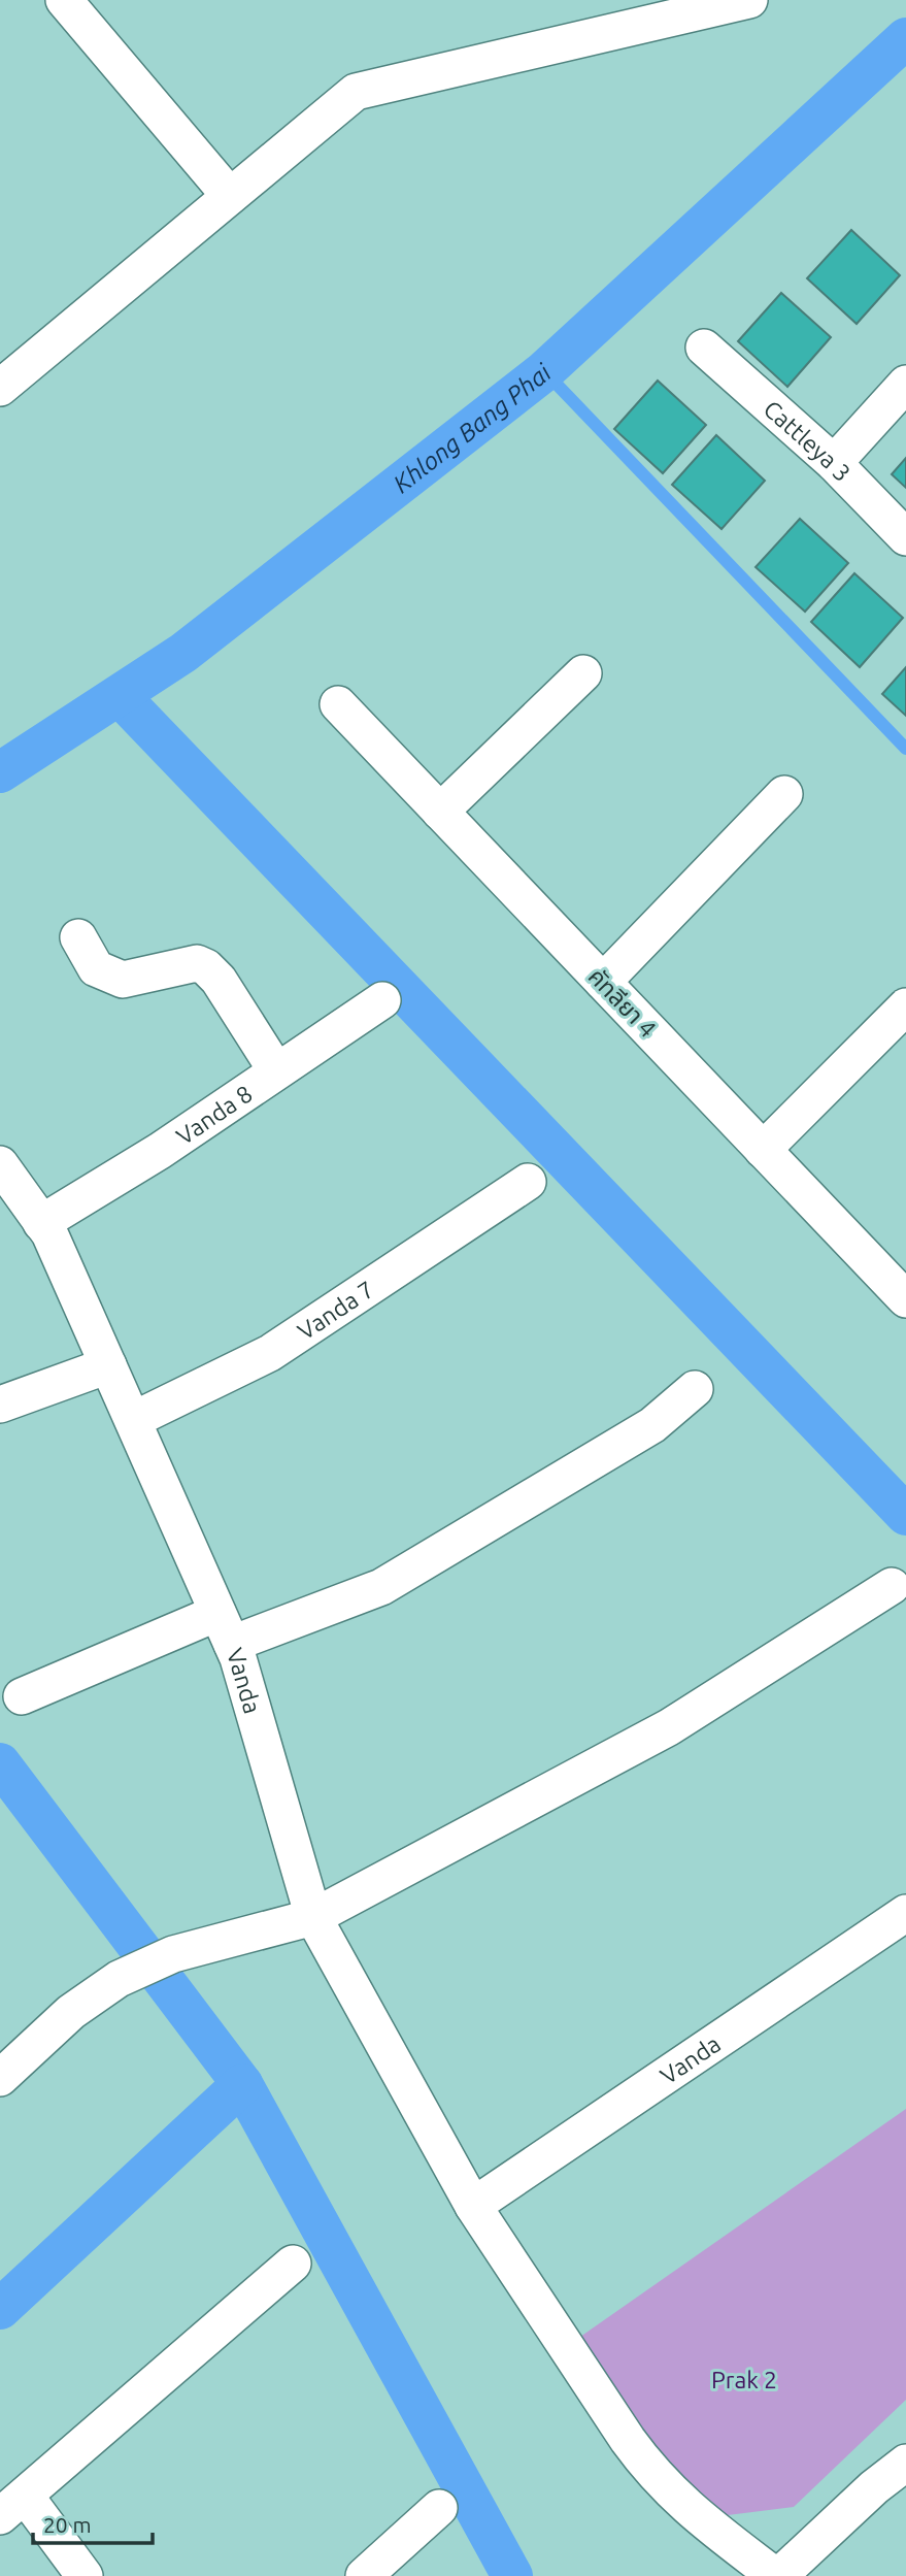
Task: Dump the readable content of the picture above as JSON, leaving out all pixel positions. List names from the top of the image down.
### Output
{
  "streets": {
    "street": [
      "Cattleya 3",
      "คัทลียา 4",
      "Vanda 8",
      "Vanda 7",
      "Vanda"
    ]
  },
  "crossings": [
    ["Vanda 8", "Vanda"],
    ["Vanda 7", "Vanda"]
  ],
  "water": ["Khlong Bang Phai"],
  "parks": ["Prak 2"],
  "scale_bar": "20 m"
}
